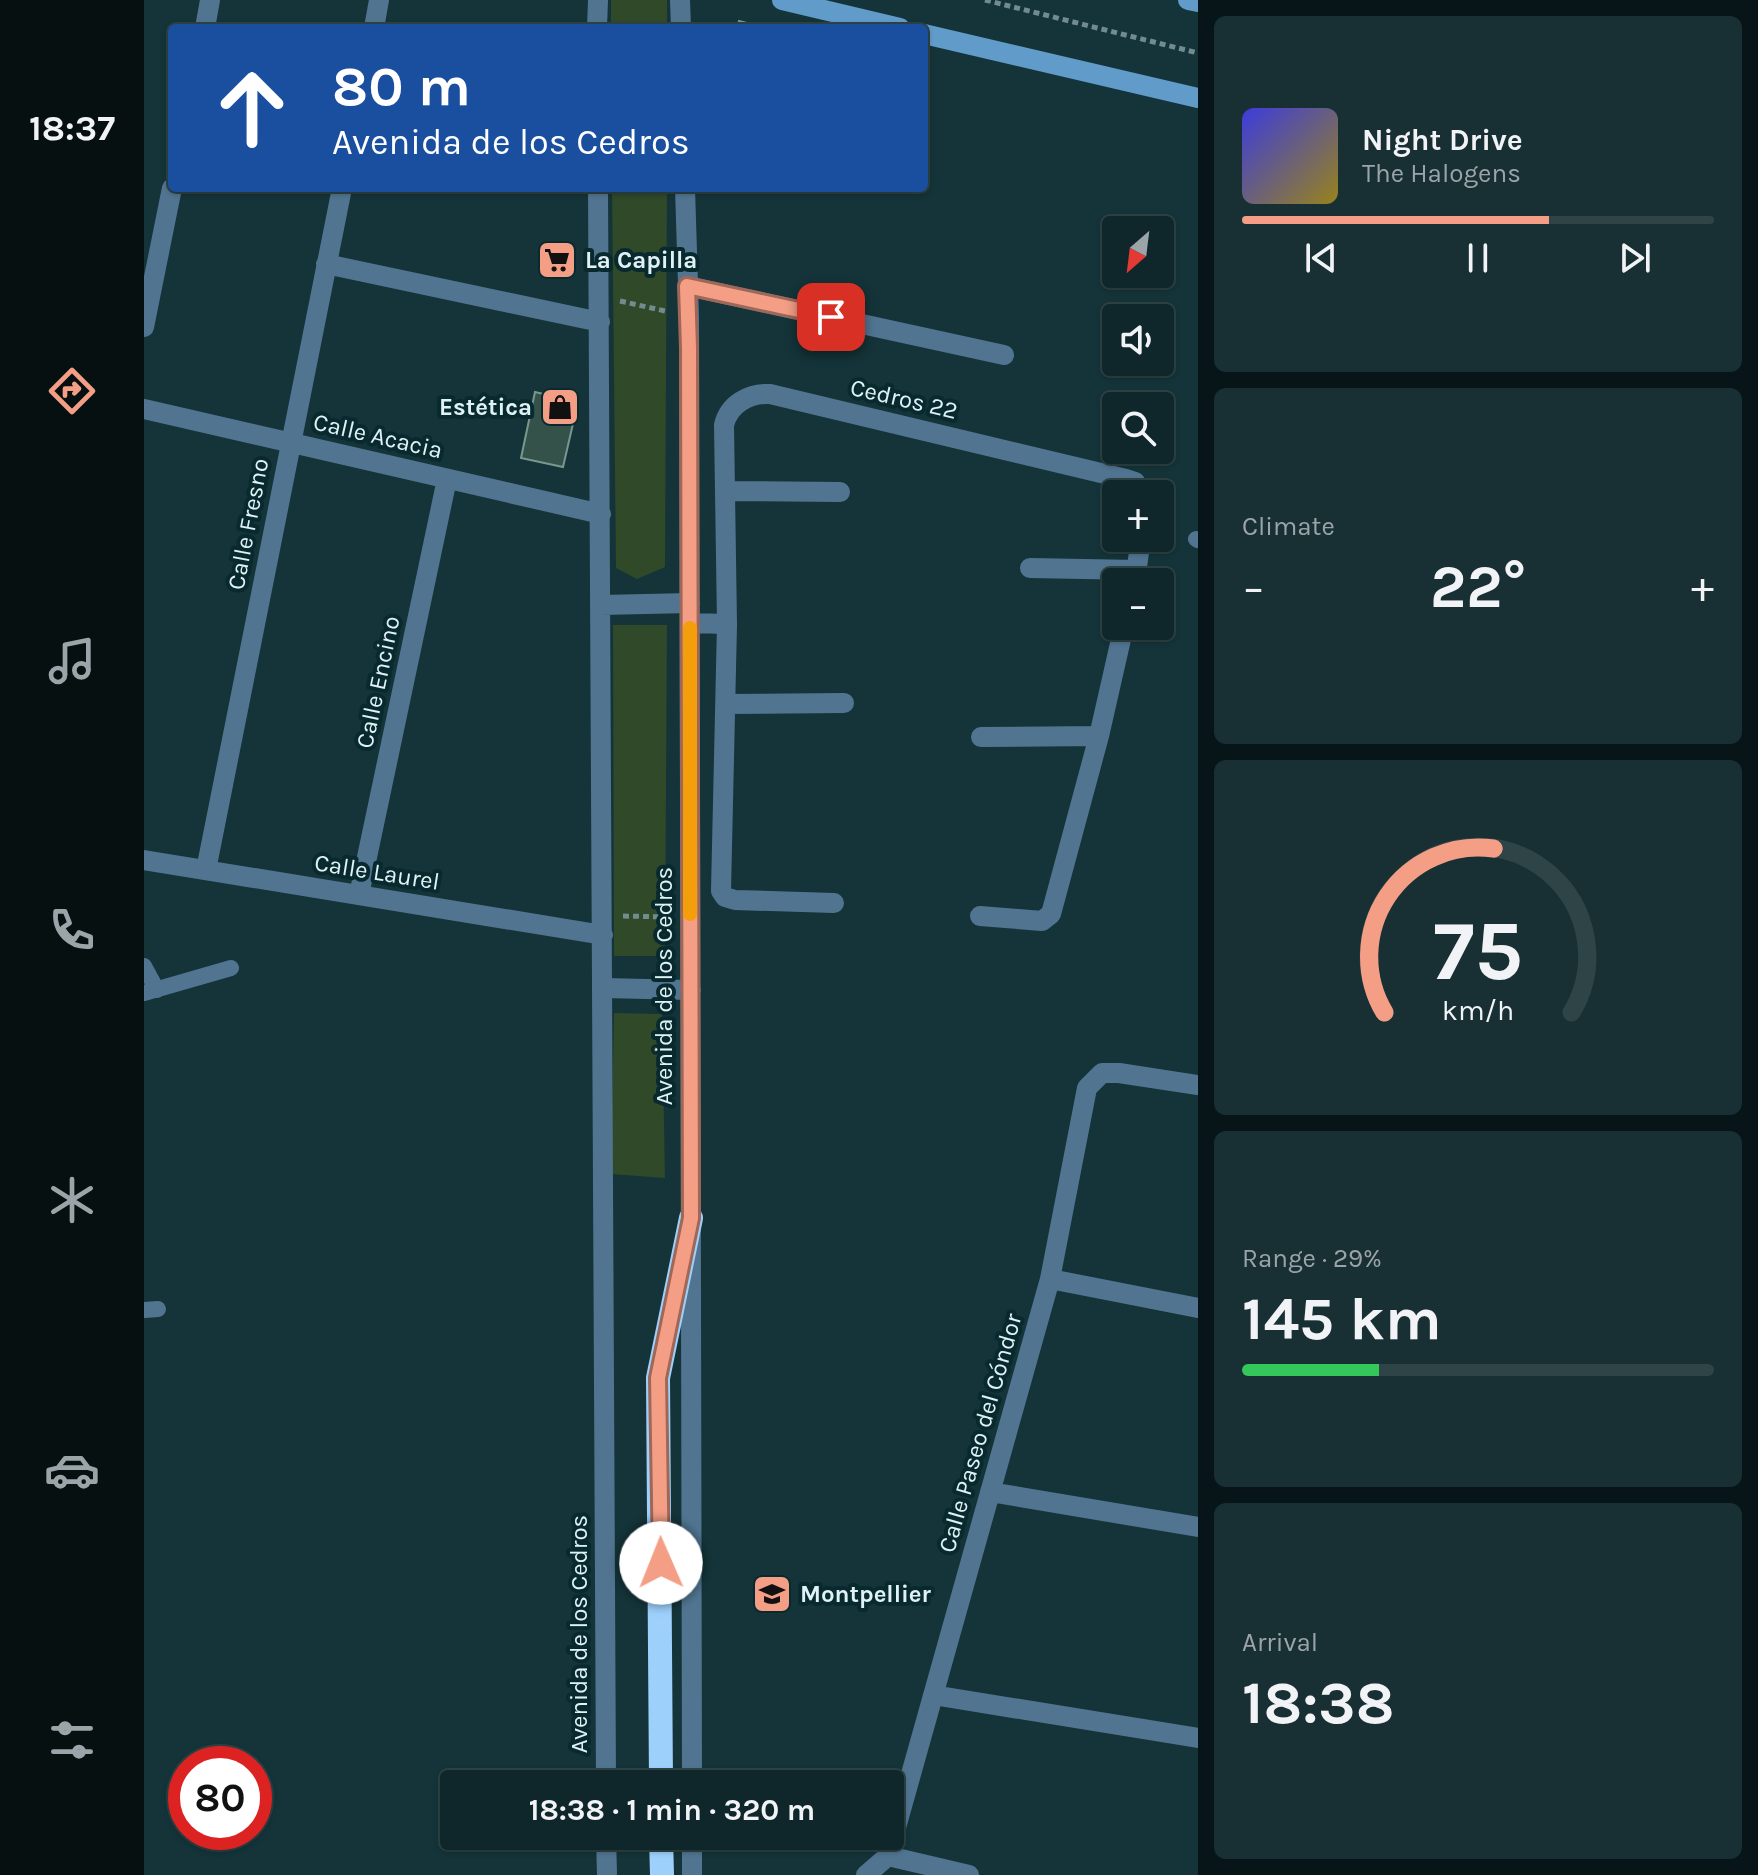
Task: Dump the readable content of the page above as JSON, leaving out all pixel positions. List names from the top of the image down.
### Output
{
  "streets": {
    "street": [
      "Cedros 22",
      "Calle Acacia",
      "Calle Fresno",
      "Calle Encino",
      "Calle Laurel",
      "Avenida de los Cedros",
      "Calle Paseo del Cóndor"
    ]
  },
  "crossings": [
    ["Calle Acacia", "Calle Fresno"],
    ["Calle Acacia", "Calle Encino"],
    ["Calle Acacia", "Avenida de los Cedros"],
    ["Calle Fresno", "Calle Laurel"],
    ["Calle Encino", "Calle Laurel"],
    ["Calle Laurel", "Avenida de los Cedros"]
  ],
  "places": {
    "supermarket": ["La Capilla"],
    "shop": ["Estética"],
    "school or university": ["Montpellier"]
  },
  "north": "bottom left",
  "page": {
    "tabs": "18:37",
    "turn": ["80 m", "Avenida de los Cedros"],
    "song": ["Night Drive", "The Halogens"],
    "map_buttons": ["+", "−"],
    "tile": [
      "Climate",
      ["Range · 29%", "145 km"],
      ["Arrival", "18:38"]
    ],
    "heat": ["−", "22°", "+"],
    "limit": "80",
    "trip": "18:38 · 1 min · 320 m",
    "gauge": ["75", "km/h"]
  }
}
